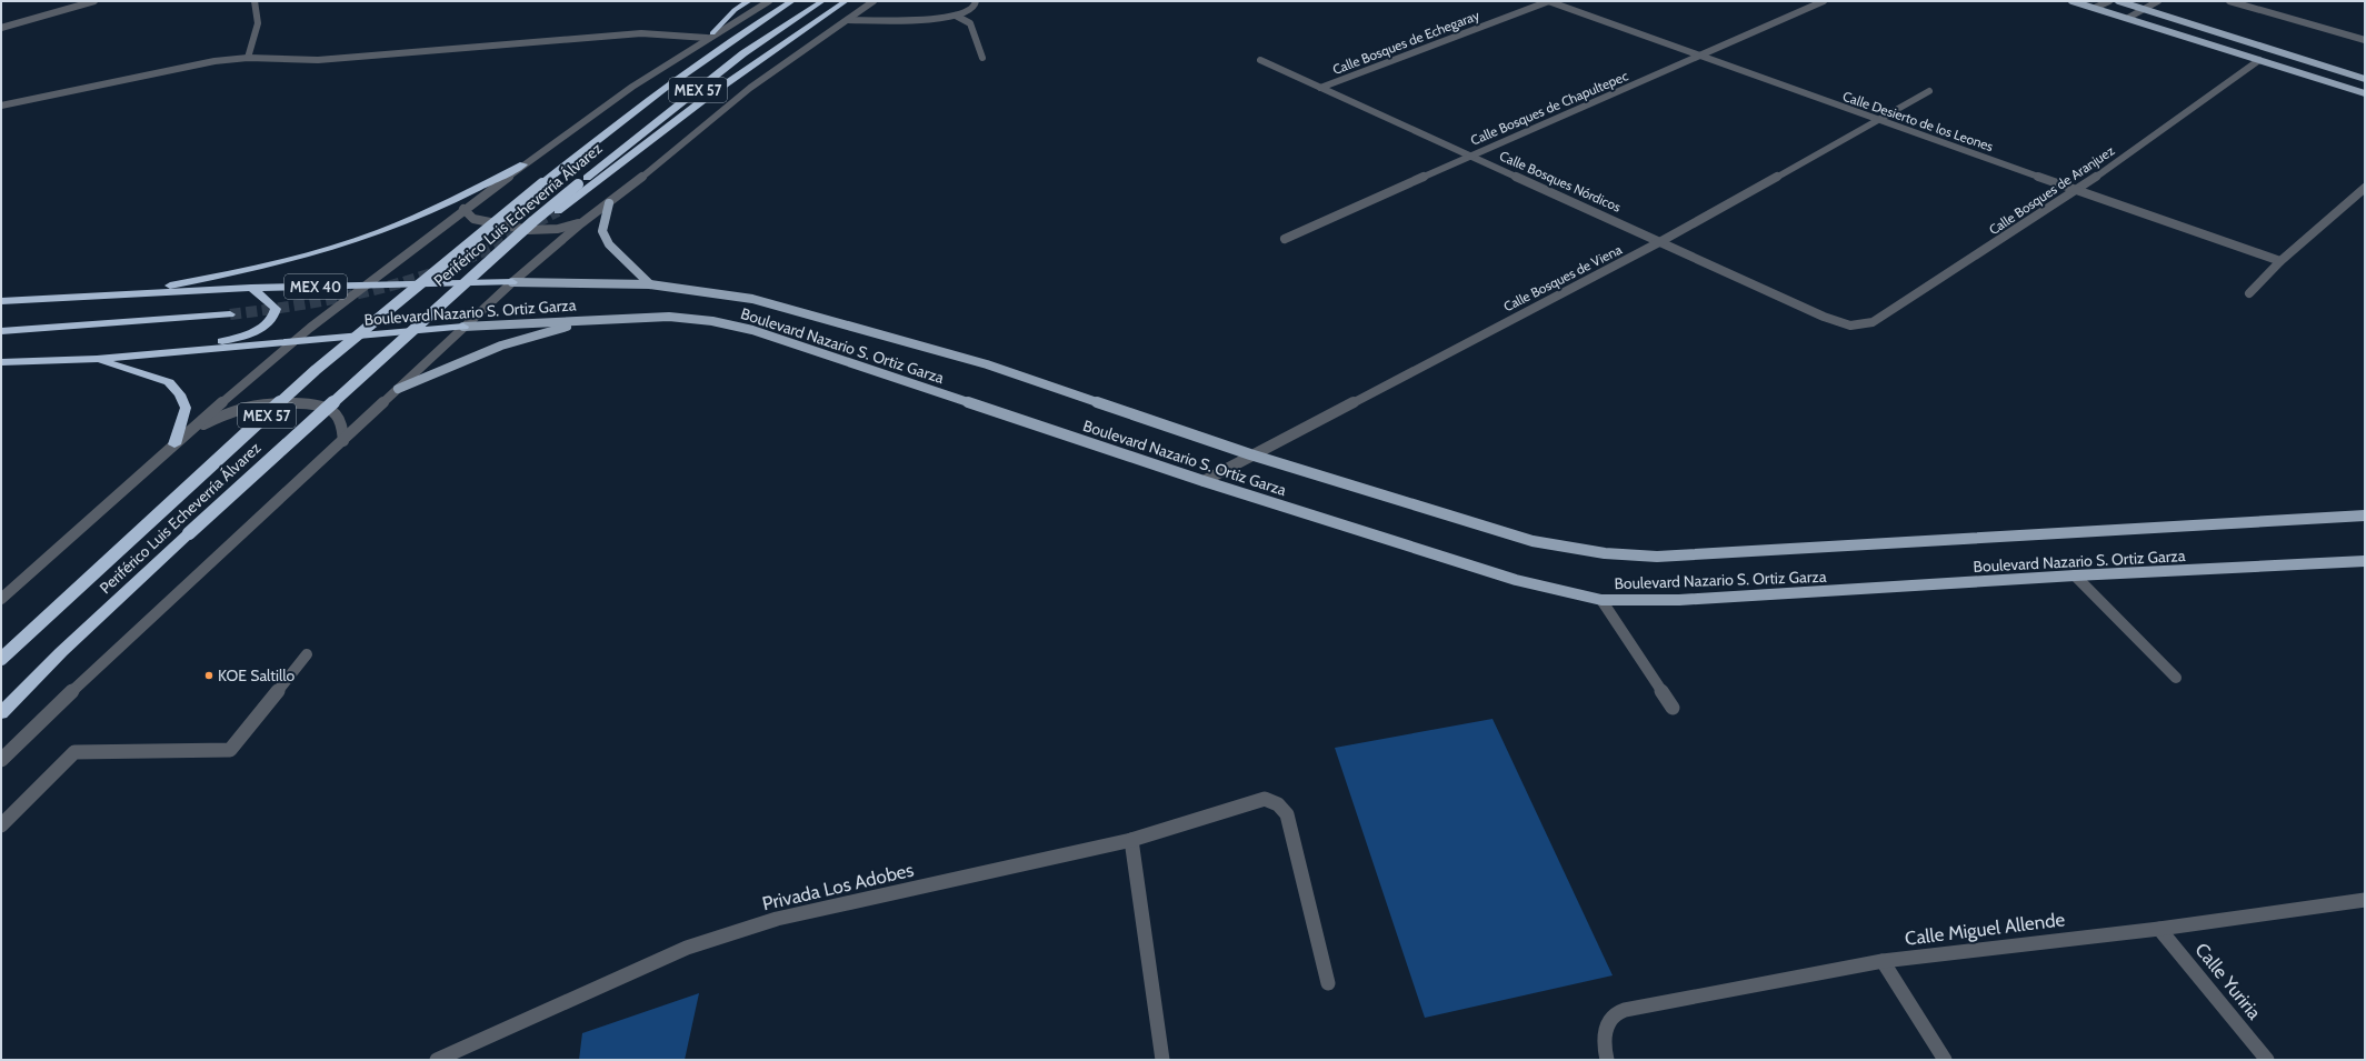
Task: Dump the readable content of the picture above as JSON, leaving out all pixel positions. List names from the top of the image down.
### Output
{
  "streets": {
    "highway": [
      "MEX 57",
      "Periférico Luis Echeverría Álvarez",
      "MEX 40",
      "Boulevard Nazario S. Ortiz Garza"
    ],
    "street": [
      "Calle Bosques de Echegaray",
      "Calle Bosques de Chapultepec",
      "Calle Desierto de los Leones",
      "Calle Bosques Nórdicos",
      "Calle Bosques de Aranjuez",
      "Calle Bosques de Viena",
      "Privada Los Adobes",
      "Calle Miguel Allende",
      "Calle Yuriria"
    ]
  },
  "crossings": [
    ["Calle Bosques de Echegaray", "Calle Desierto de los Leones"],
    ["Calle Bosques de Echegaray", "Calle Bosques Nórdicos"],
    ["Calle Bosques de Chapultepec", "Calle Desierto de los Leones"],
    ["Calle Bosques de Chapultepec", "Calle Bosques Nórdicos"],
    ["Calle Desierto de los Leones", "Calle Bosques de Aranjuez"],
    ["Calle Desierto de los Leones", "Calle Bosques de Viena"],
    ["Calle Bosques Nórdicos", "Calle Bosques de Aranjuez"],
    ["Calle Bosques Nórdicos", "Calle Bosques de Viena"],
    ["Calle Bosques de Viena", "Boulevard Nazario S. Ortiz Garza"],
    ["Calle Miguel Allende", "Calle Yuriria"]
  ],
  "places": ["KOE Saltillo"]
}
